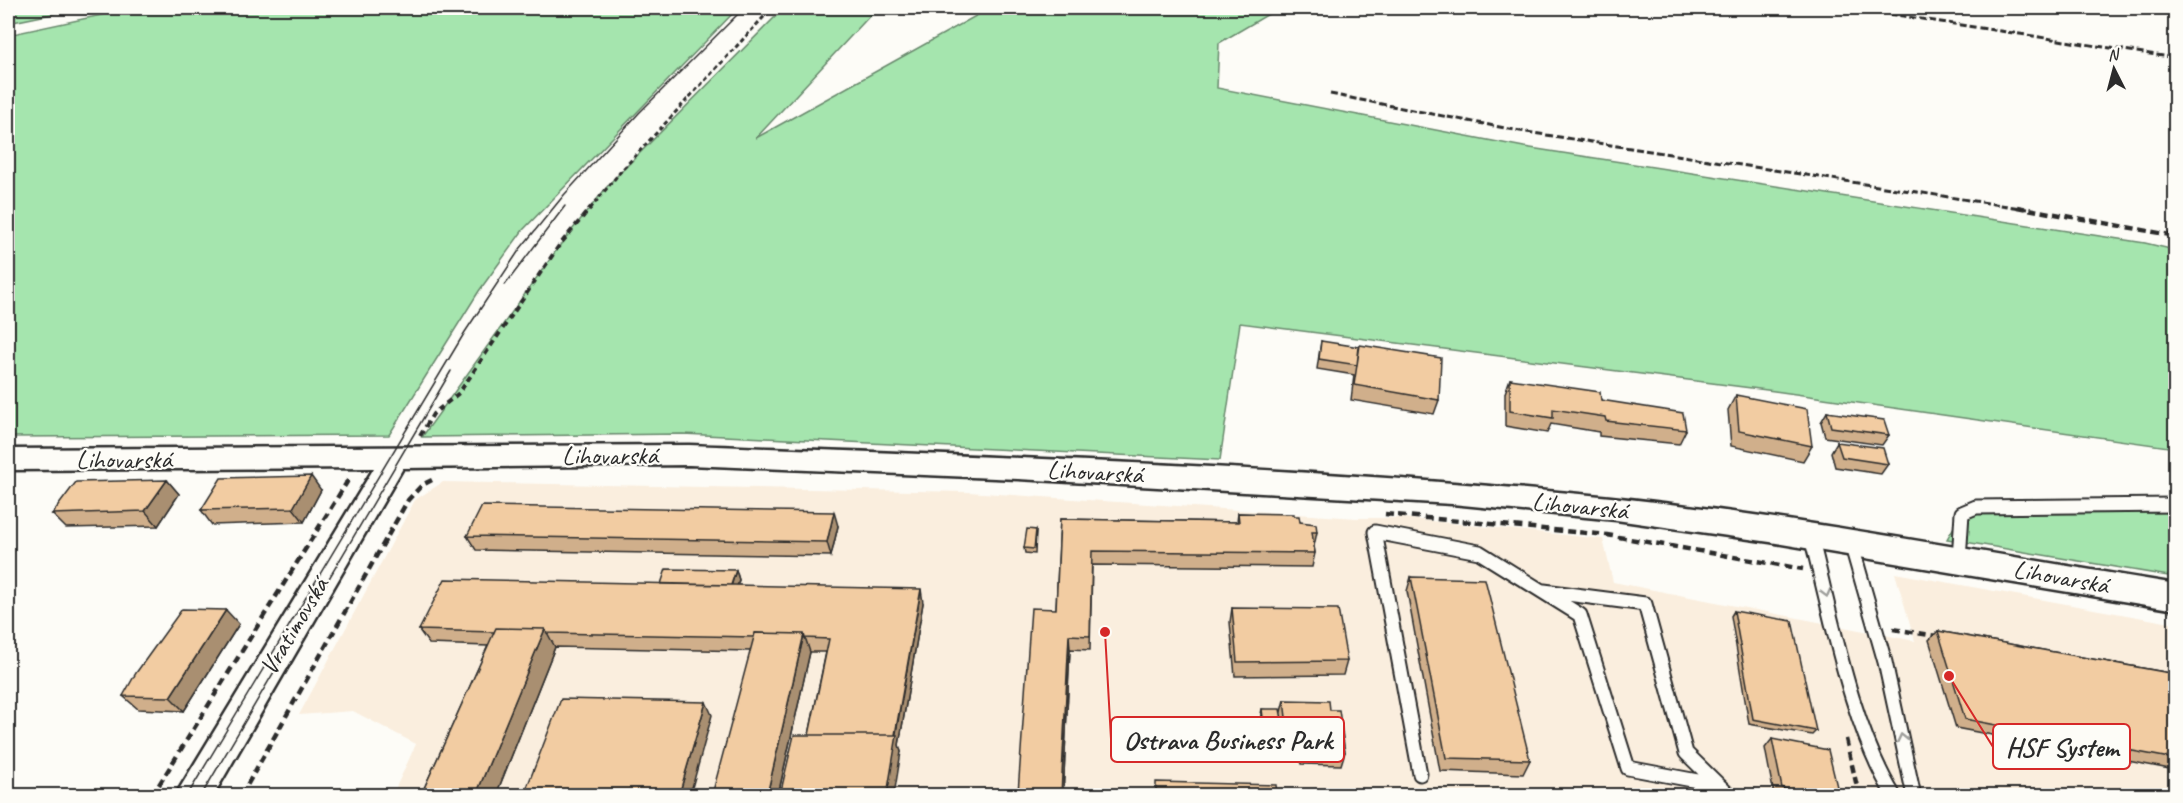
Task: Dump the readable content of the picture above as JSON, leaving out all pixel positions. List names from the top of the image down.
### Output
{
  "streets": {
    "street": ["Lihovarská", "Vratimovská"]
  },
  "crossings": [
    ["Lihovarská", "Vratimovská"]
  ],
  "places": ["Ostrava Business Park", "HSF System"],
  "north": "top"
}
